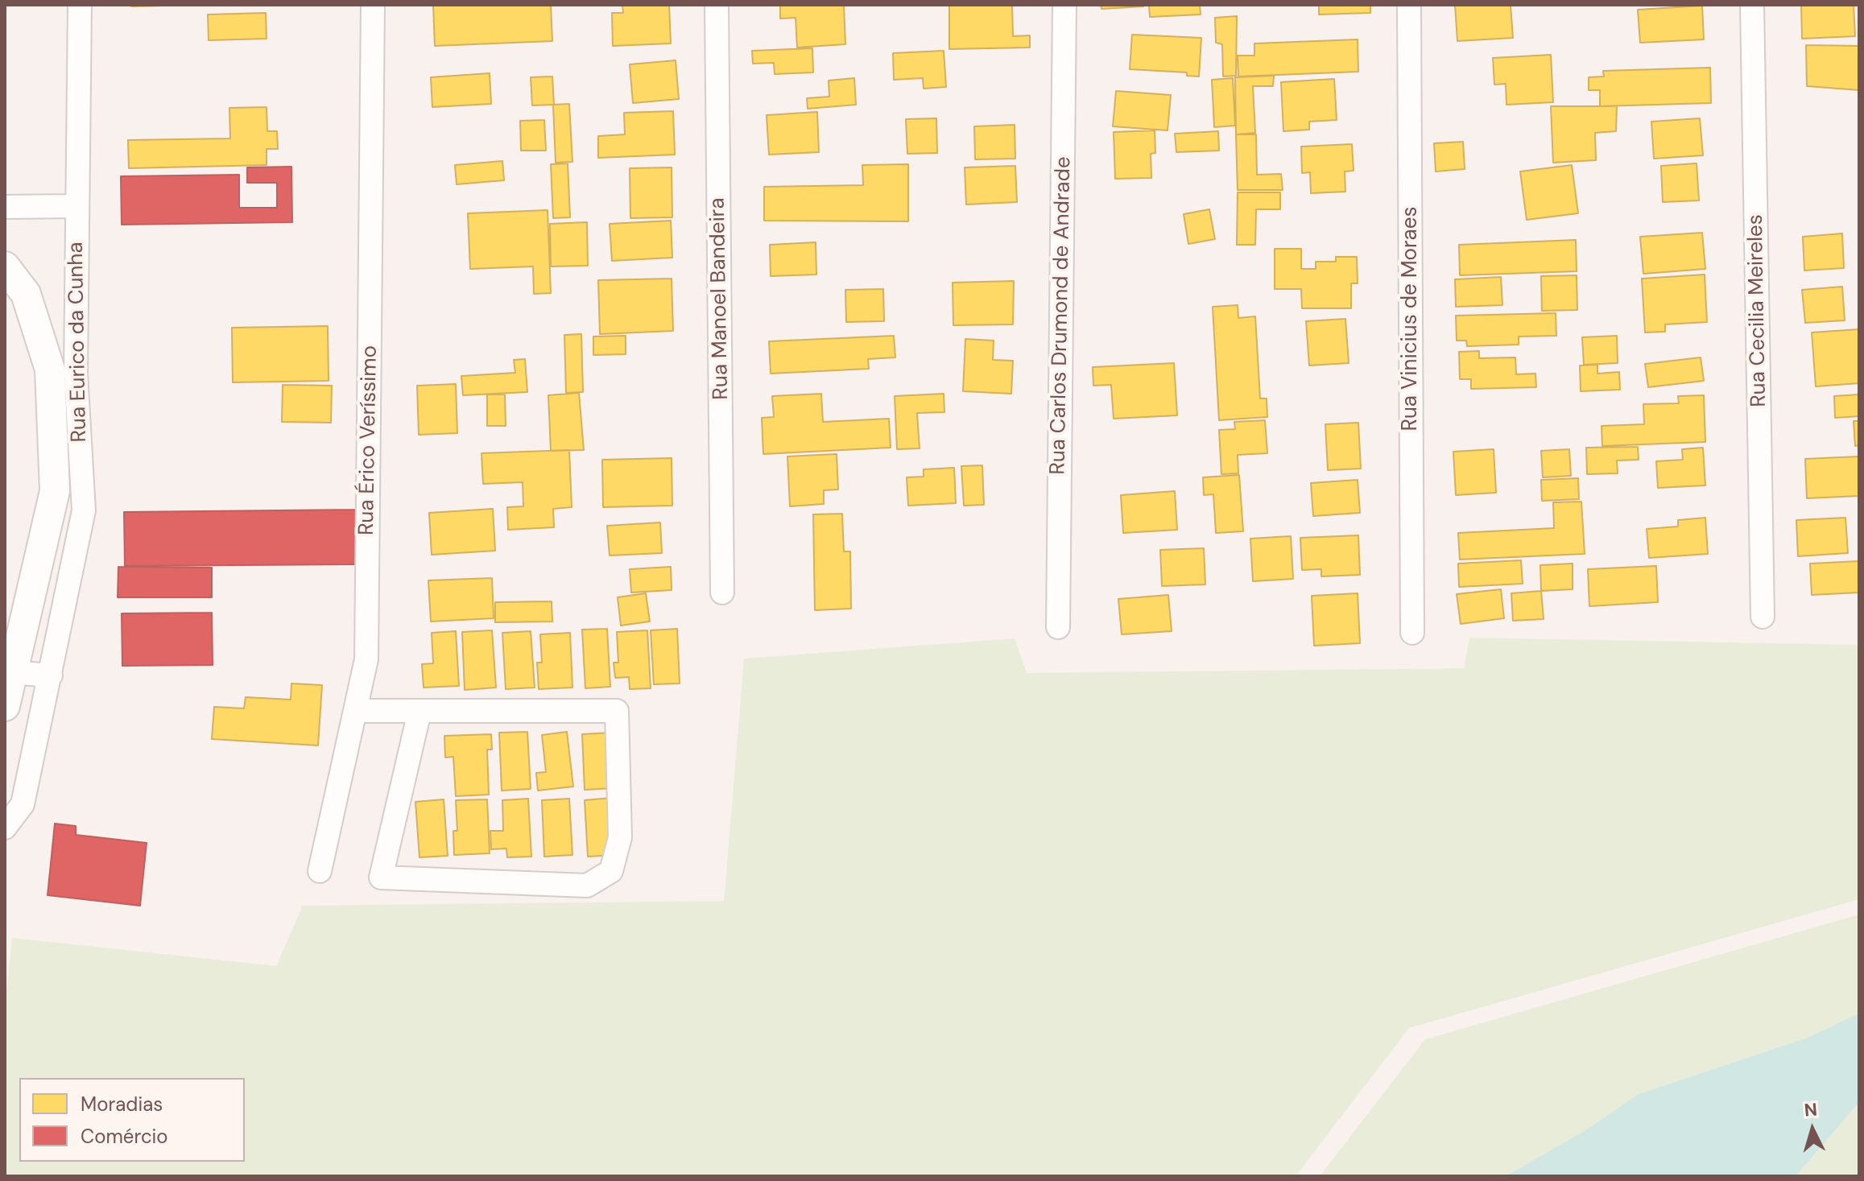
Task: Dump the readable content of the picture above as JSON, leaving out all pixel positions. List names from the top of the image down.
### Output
{
  "streets": {
    "street": [
      "Rua Manoel Bandeira",
      "Rua Cecilia Meireles",
      "Rua Carlos Drumond de Andrade",
      "Rua Vinicius de Moraes",
      "Rua Eurico da Cunha",
      "Rua Érico Veríssimo"
    ]
  },
  "legend": ["Moradias", "Comércio"],
  "north": "top"
}
